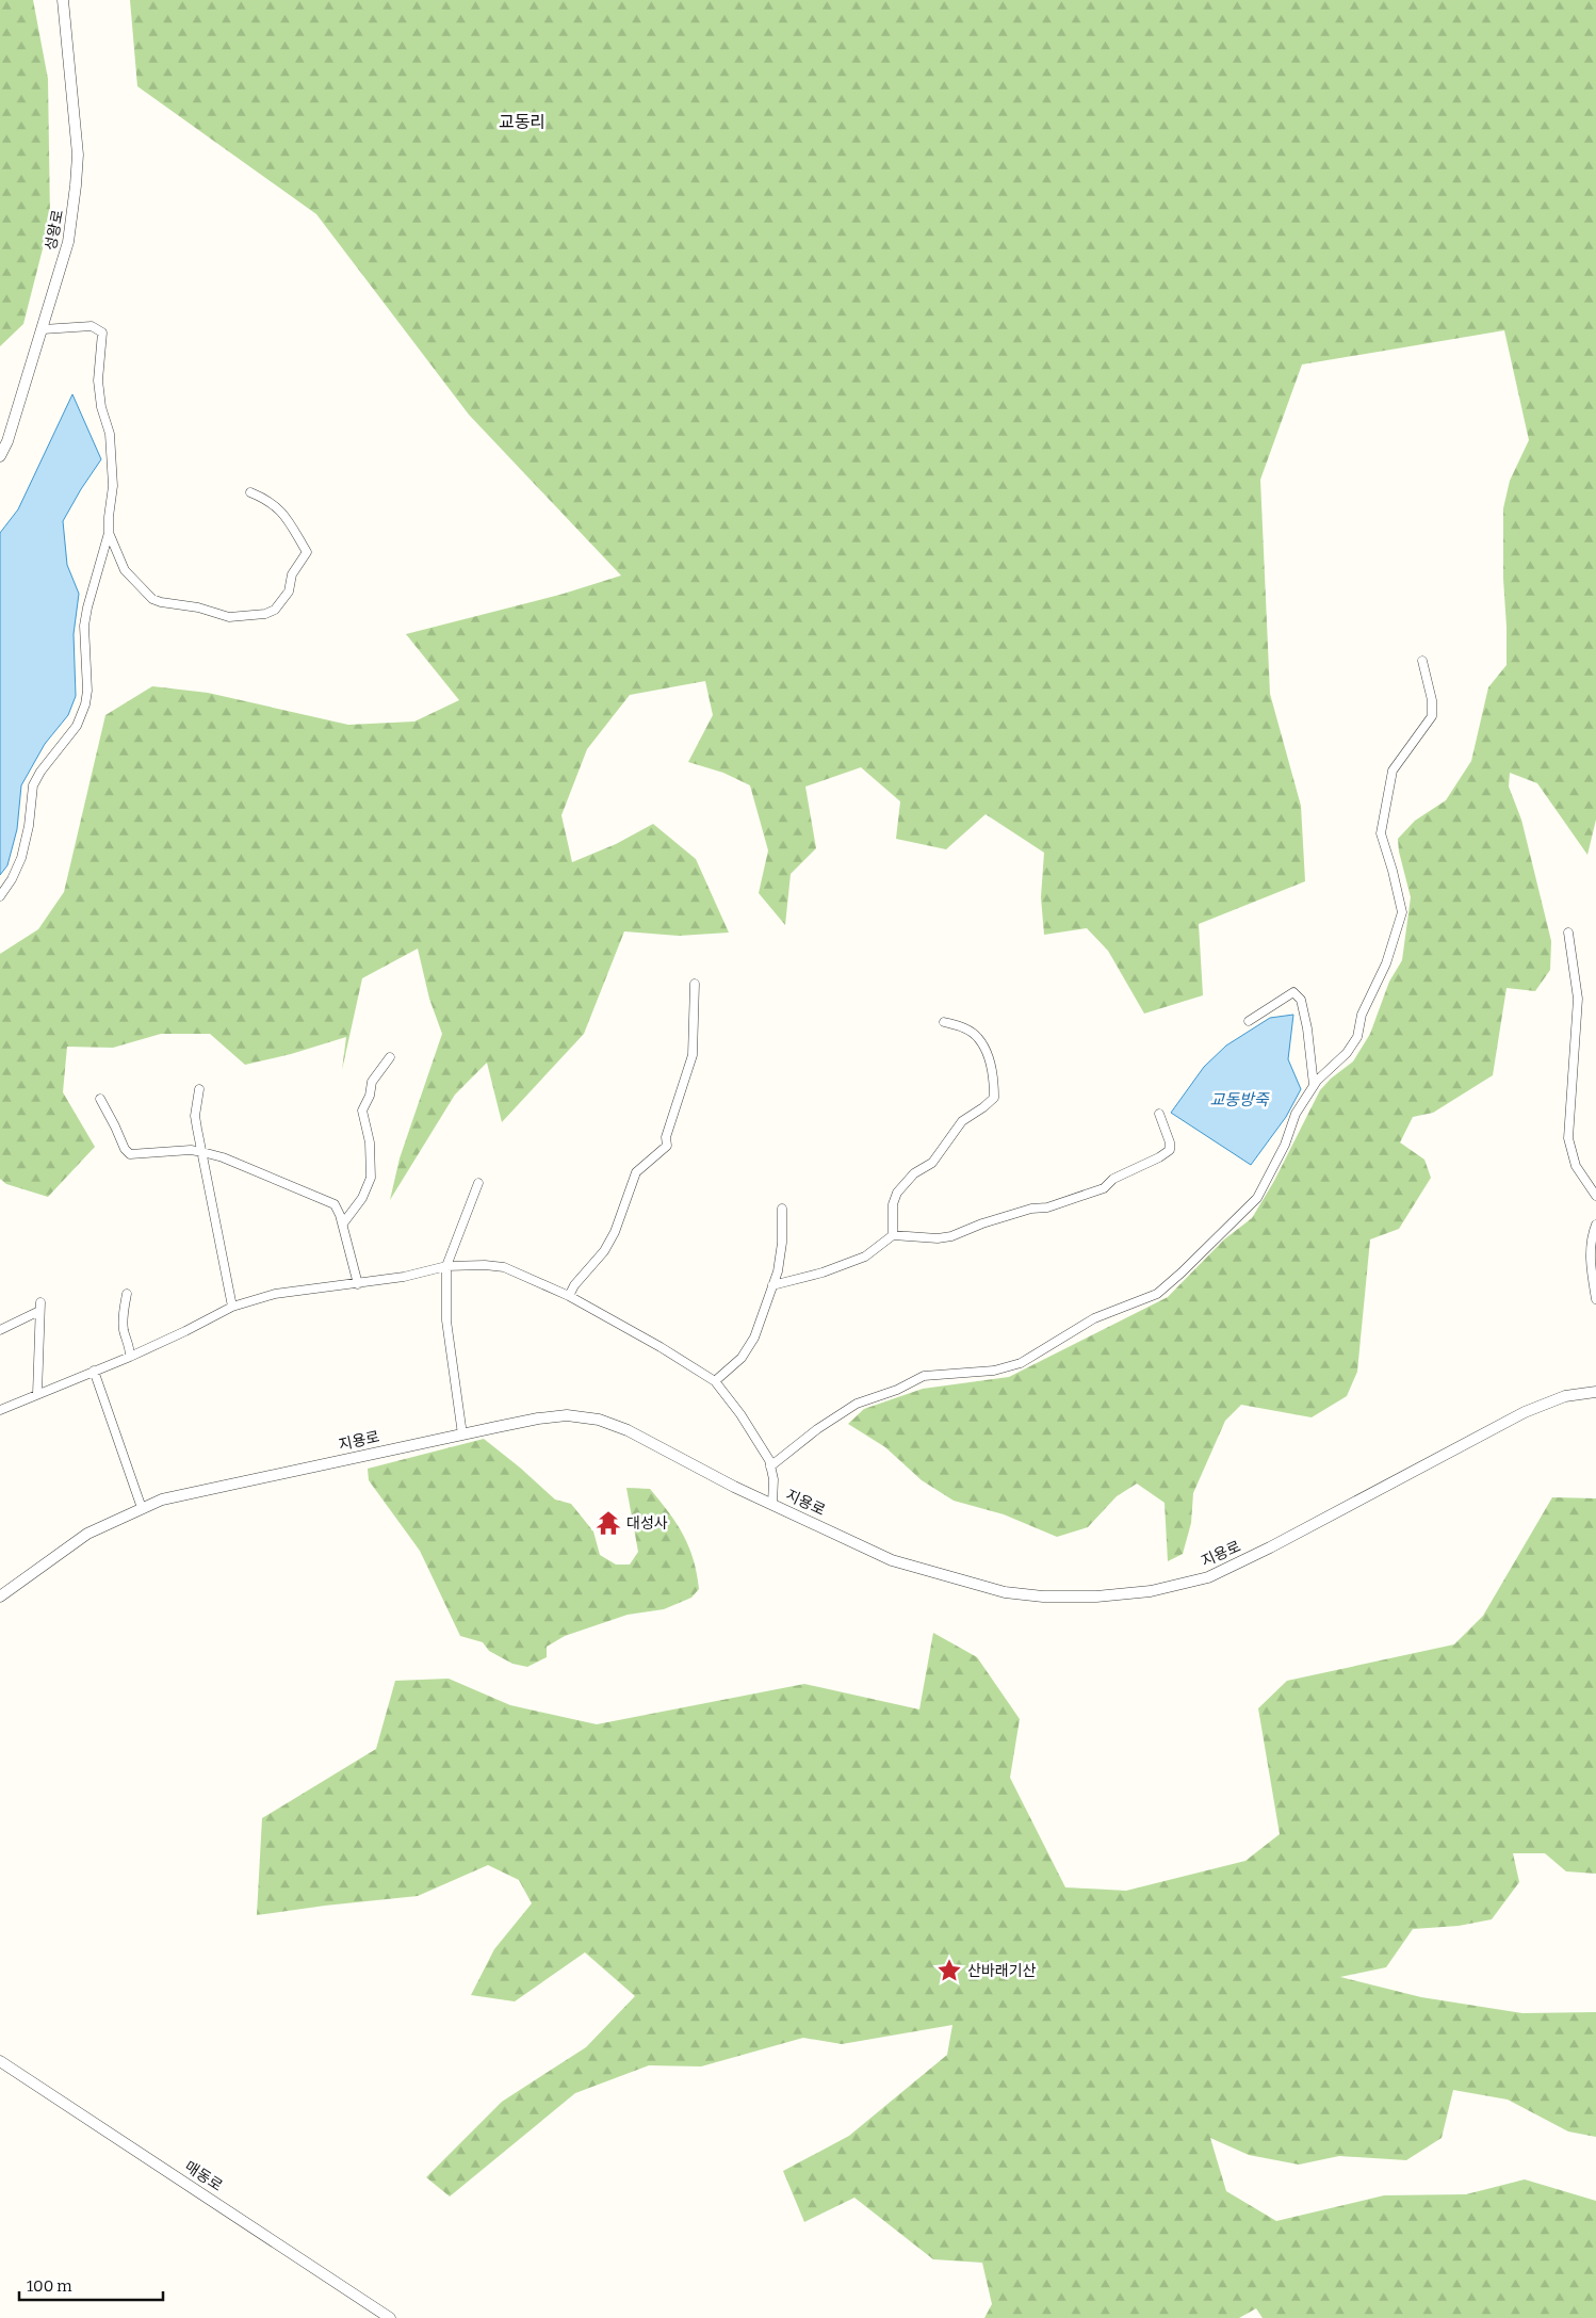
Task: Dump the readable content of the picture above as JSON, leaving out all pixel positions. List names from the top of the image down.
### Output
{
  "streets": {
    "street": ["성왕로", "지용로", "매동로"]
  },
  "districts": ["교동리"],
  "water": ["교동방죽"],
  "places": {
    "temple": ["대성사"],
    "place": ["산바래기산"]
  },
  "scale_bar": "100 m"
}
